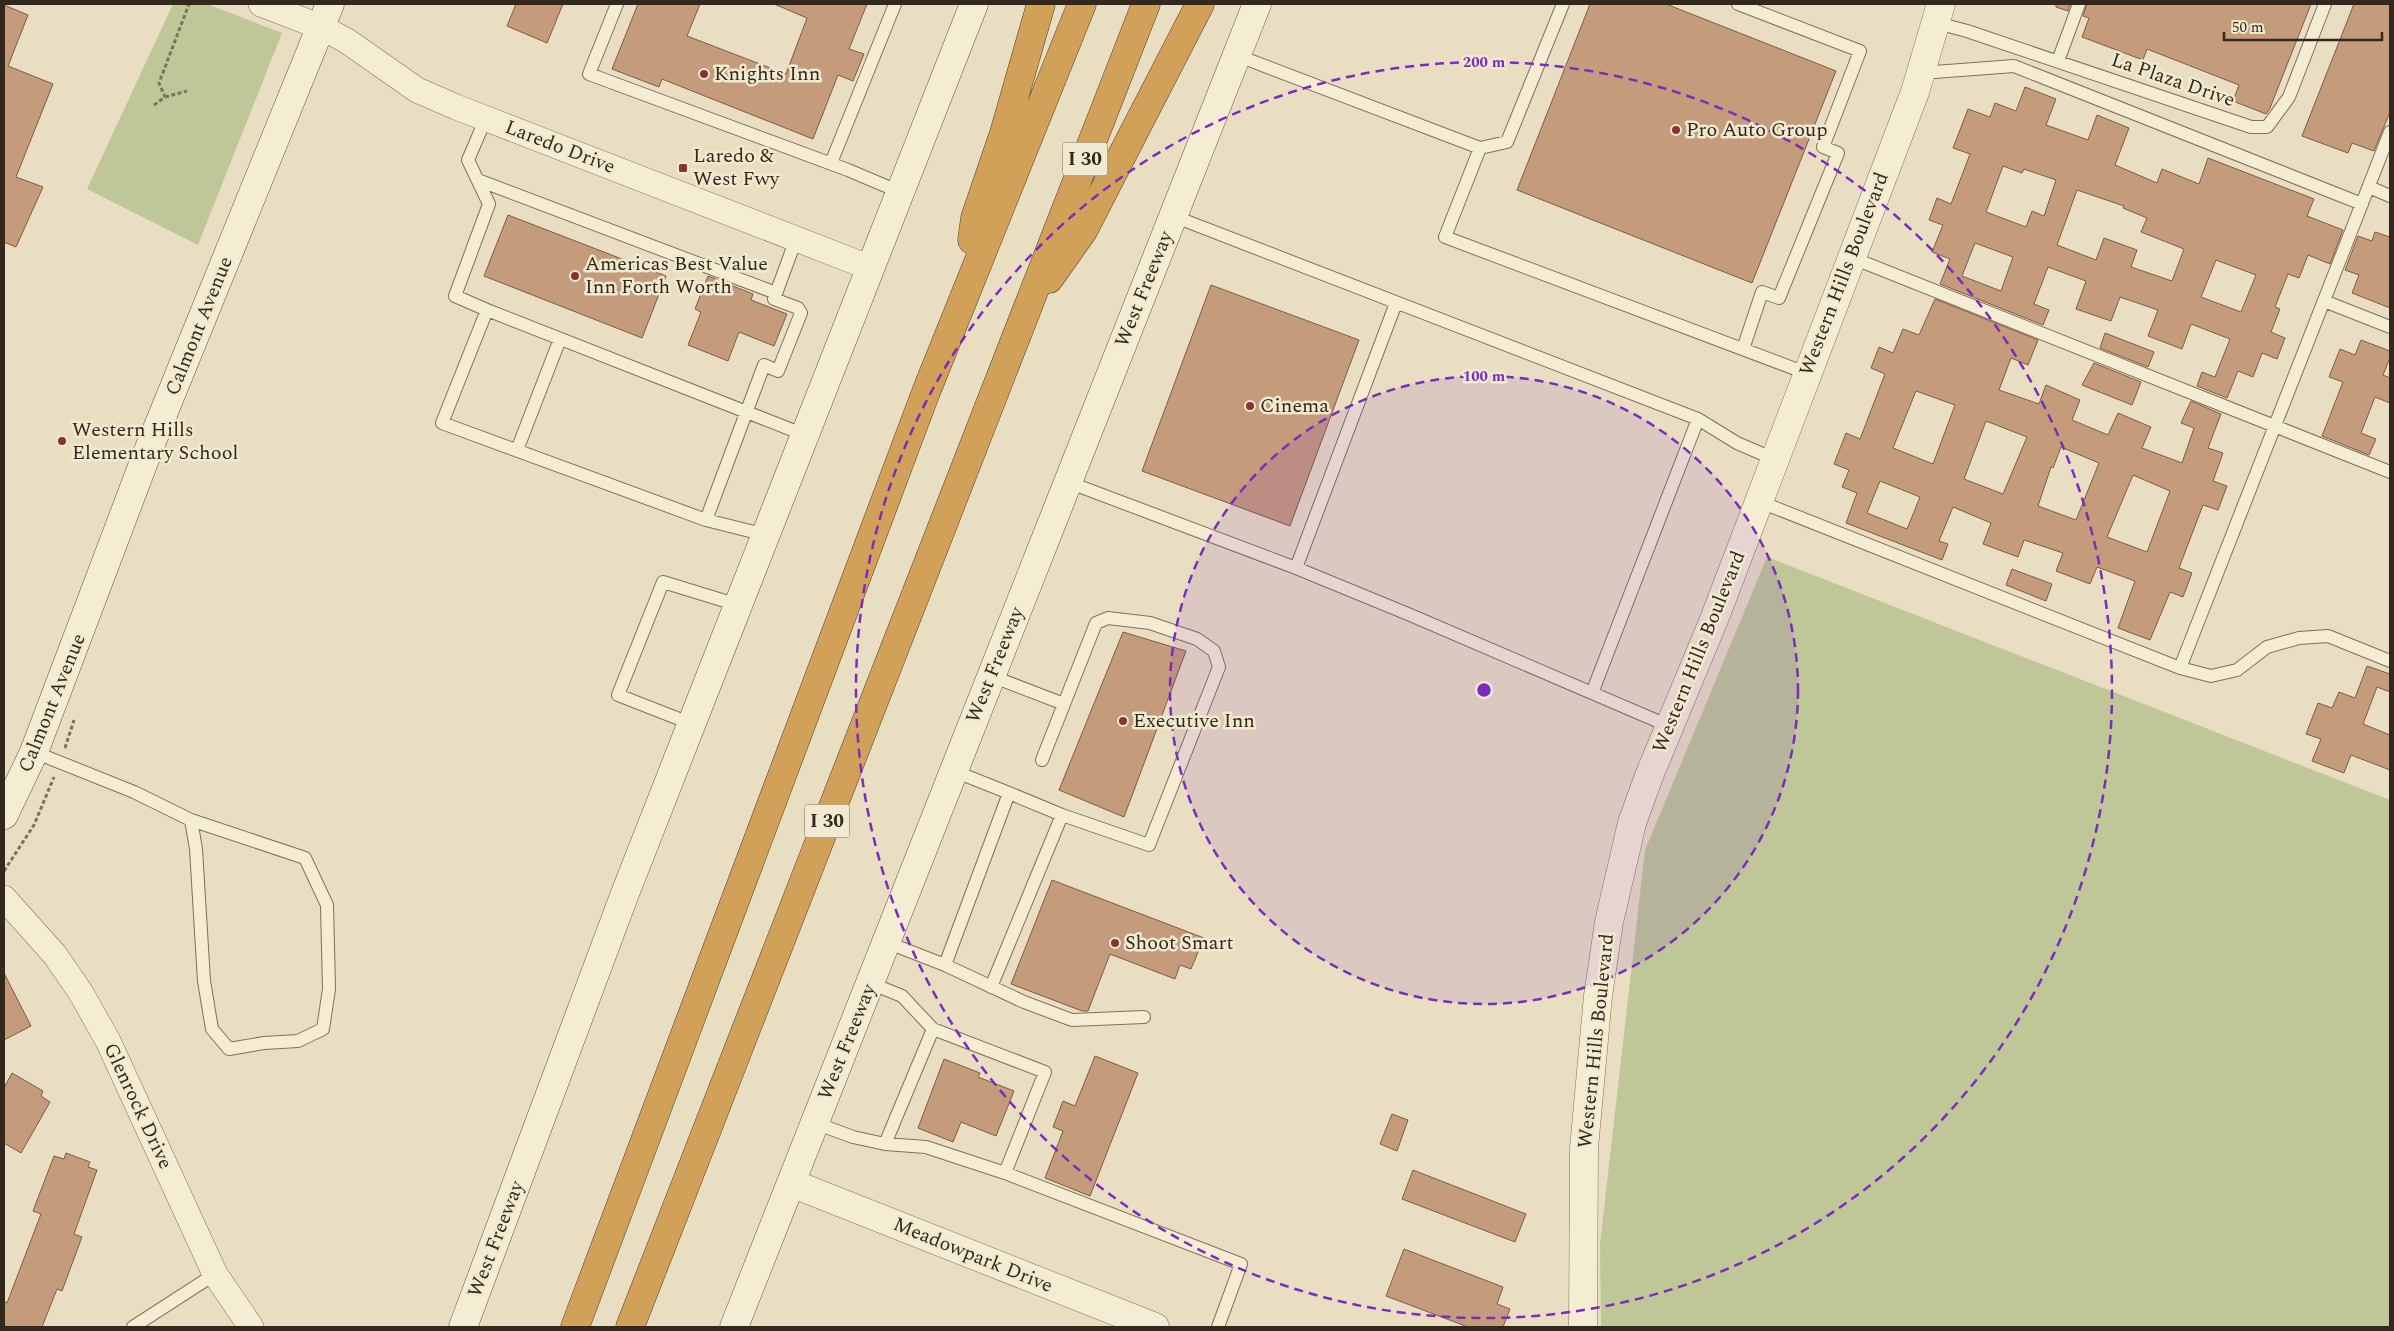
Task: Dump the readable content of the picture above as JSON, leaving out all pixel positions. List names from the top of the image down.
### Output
{
  "streets": {
    "highway": ["I 30"],
    "main road": [
      "Western Hills Boulevard",
      "West Freeway",
      "Calmont Avenue",
      "Meadowpark Drive"
    ],
    "street": ["Laredo Drive", "Glenrock Drive"],
    "lane": ["La Plaza Drive"]
  },
  "crossings": [
    ["La Plaza Drive", "Western Hills Boulevard"],
    ["Laredo Drive", "West Freeway"],
    ["Laredo Drive", "Calmont Avenue"],
    ["West Freeway", "Meadowpark Drive"]
  ],
  "places": {
    "other": [
      "Knights Inn",
      "Pro Auto Group",
      "Americas Best Value Inn Forth Worth",
      "Cinema",
      "Western Hills Elementary School",
      "Executive Inn",
      "Shoot Smart"
    ],
    "transit": ["Laredo & West Fwy"]
  },
  "scale_bar": "50 m",
  "rings": ["200 m", "100 m"]
}
